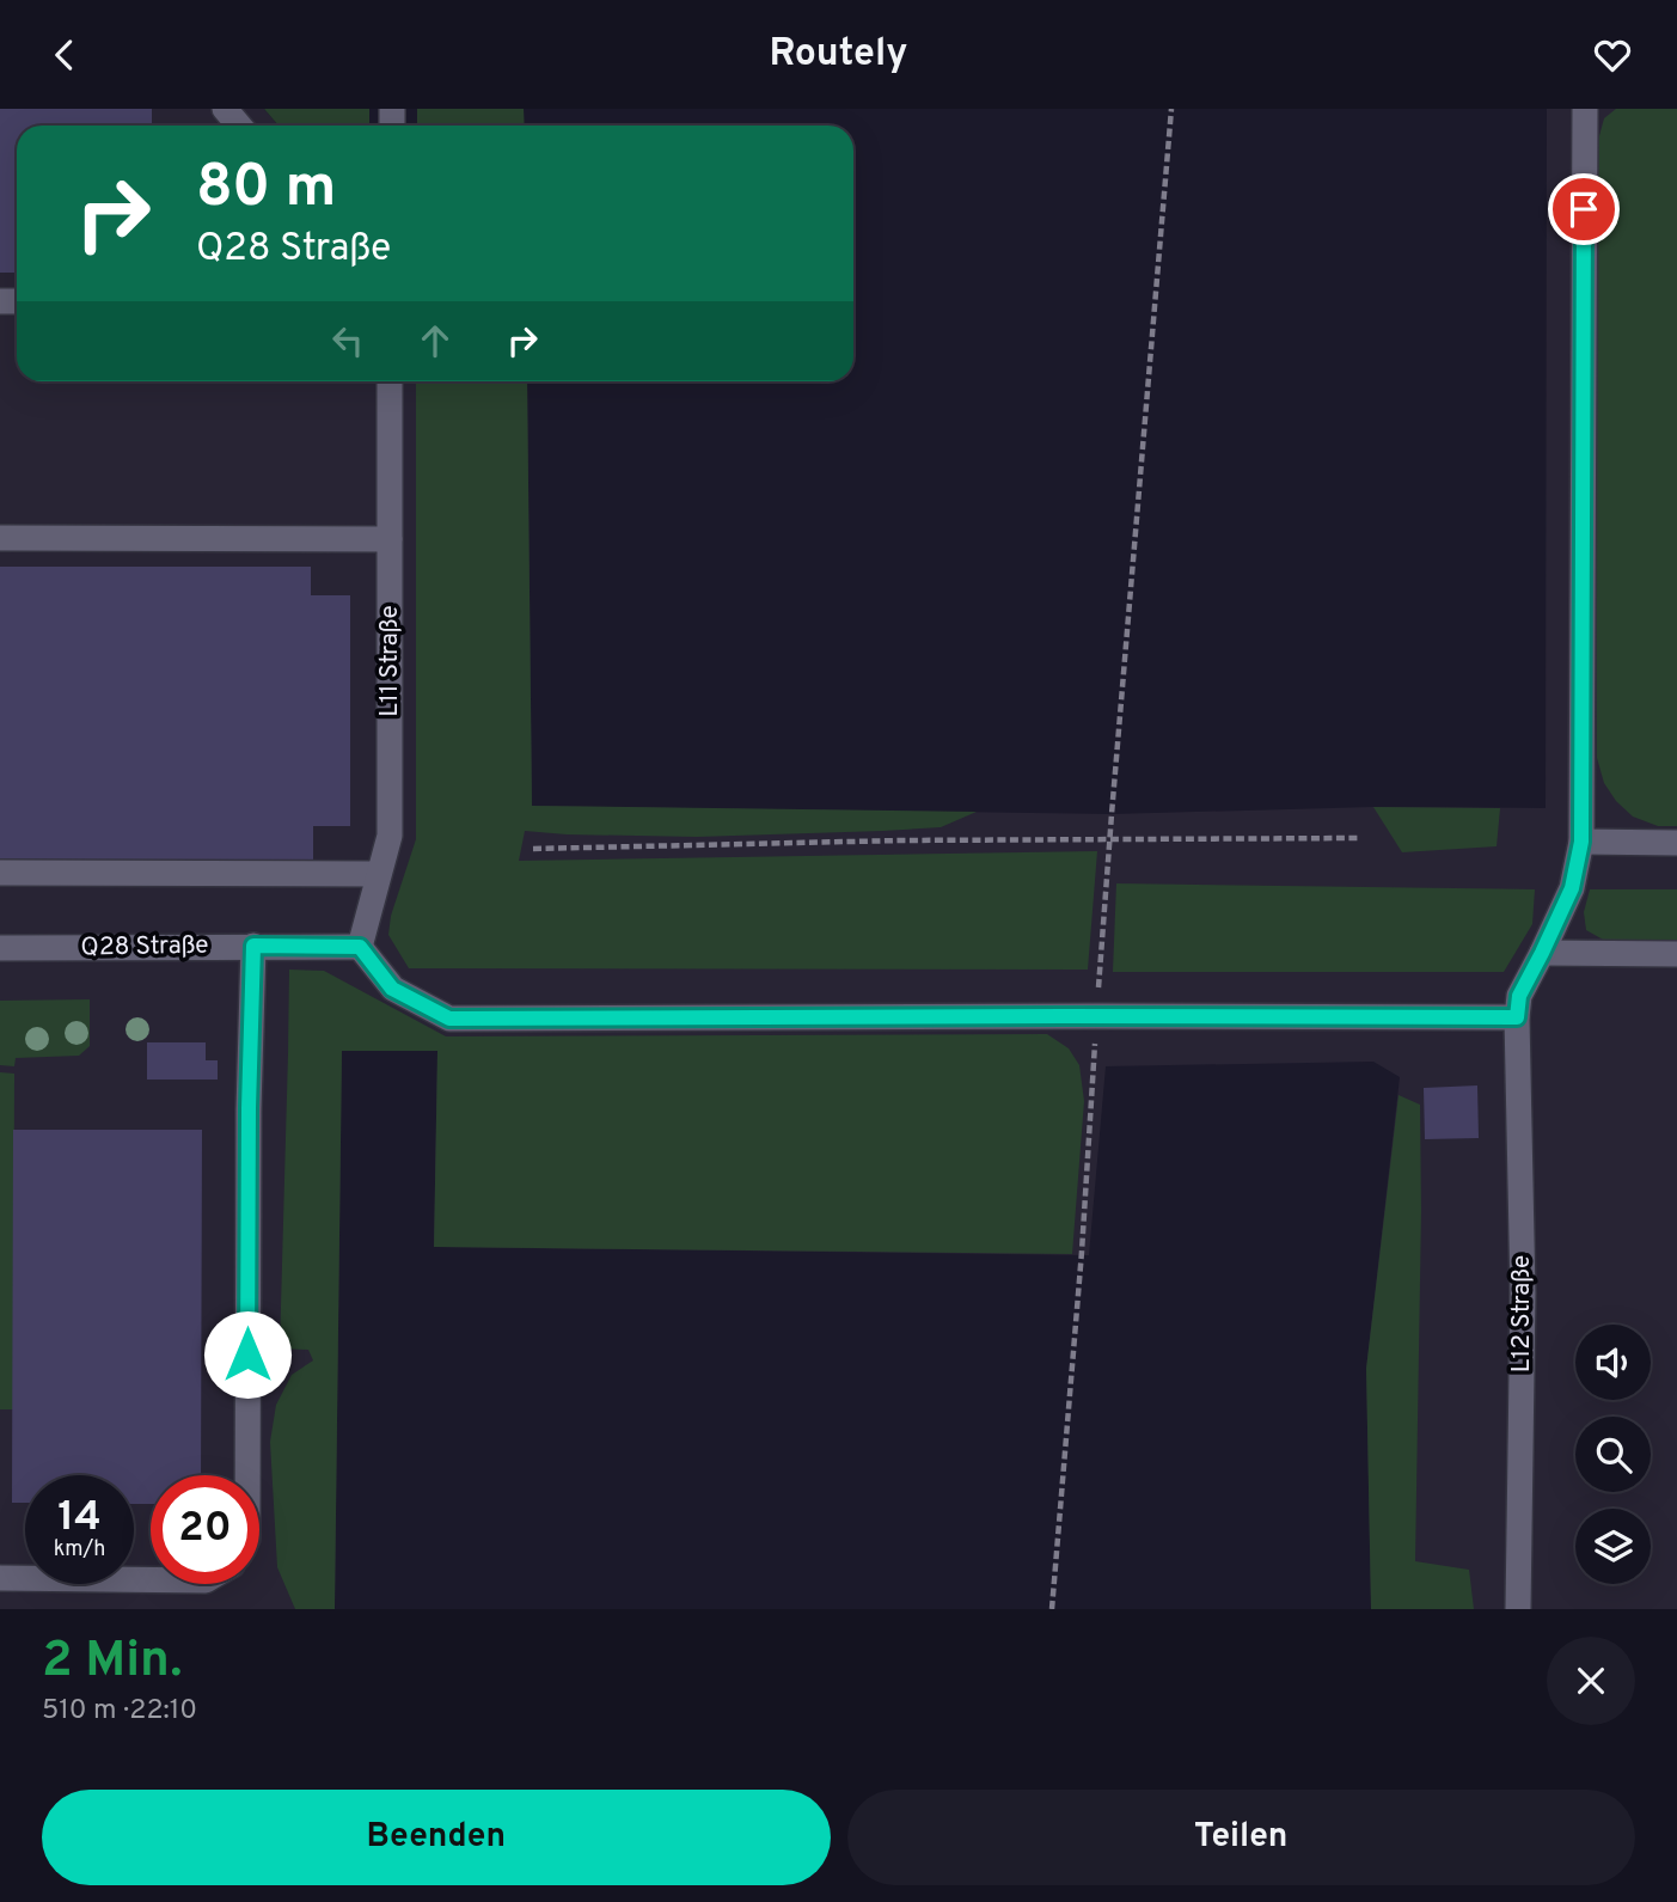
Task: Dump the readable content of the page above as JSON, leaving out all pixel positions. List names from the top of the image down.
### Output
{
  "streets": {
    "street": ["L11 Straße", "Q28 Straße", "L12 Straße"]
  },
  "crossings": [
    ["L11 Straße", "Q28 Straße"]
  ],
  "page": {
    "header": "Routely",
    "turn": ["80 m", "Q28 Straße"],
    "speed": "14 km/h",
    "limit": "20",
    "heading": ["2 Min.", "510 m · 22:10"],
    "buttons": ["Beenden", "Teilen"]
  }
}
